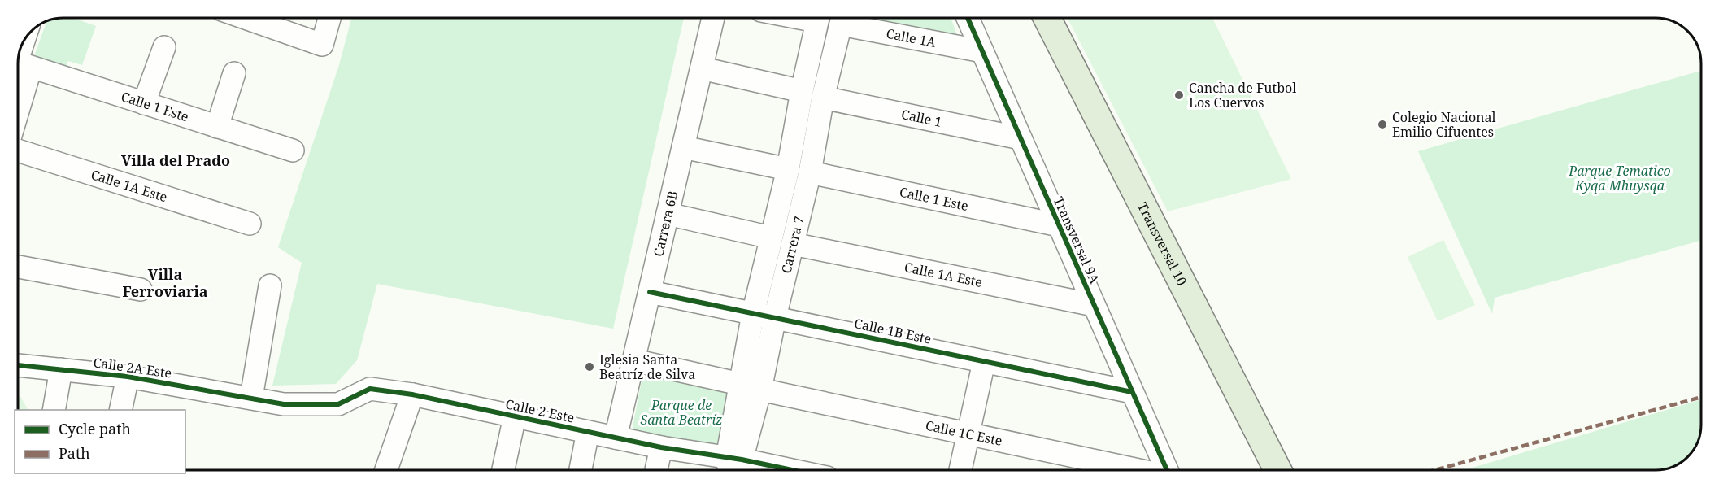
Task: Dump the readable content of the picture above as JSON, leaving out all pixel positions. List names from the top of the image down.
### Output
{
  "streets": {
    "main road": ["Transversal 10"],
    "street": [
      "Calle 1A",
      "Calle 1 Este",
      "Calle 1",
      "Calle 1A Este",
      "Carrera 6B",
      "Transversal 9A",
      "Carrera 7",
      "Calle 1B Este",
      "Calle 2A Este",
      "Calle 2 Este",
      "Calle 1C Este"
    ]
  },
  "crossings": [
    ["Calle 1A", "Transversal 9A"],
    ["Calle 1 Este", "Transversal 9A"],
    ["Calle 1 Este", "Carrera 7"],
    ["Calle 1", "Transversal 9A"],
    ["Calle 1", "Carrera 7"],
    ["Calle 1A Este", "Transversal 9A"],
    ["Calle 1A Este", "Carrera 7"],
    ["Carrera 6B", "Calle 1B Este"],
    ["Carrera 6B", "Calle 2 Este"],
    ["Carrera 6B", "Calle 1C Este"],
    ["Transversal 9A", "Calle 1B Este"],
    ["Carrera 7", "Calle 1B Este"],
    ["Carrera 7", "Calle 2 Este"],
    ["Carrera 7", "Calle 1C Este"],
    ["Calle 2A Este", "Calle 2 Este"]
  ],
  "districts": ["Villa del Prado", "Villa Ferroviaria"],
  "parks": ["Parque Tematico Kyqa Mhuysqa", "Parque de Santa Beatríz"],
  "places": ["Cancha de Futbol Los Cuervos", "Colegio Nacional Emilio Cifuentes", "Iglesia Santa Beatríz de Silva"],
  "legend": ["Cycle path", "Path"]
}
